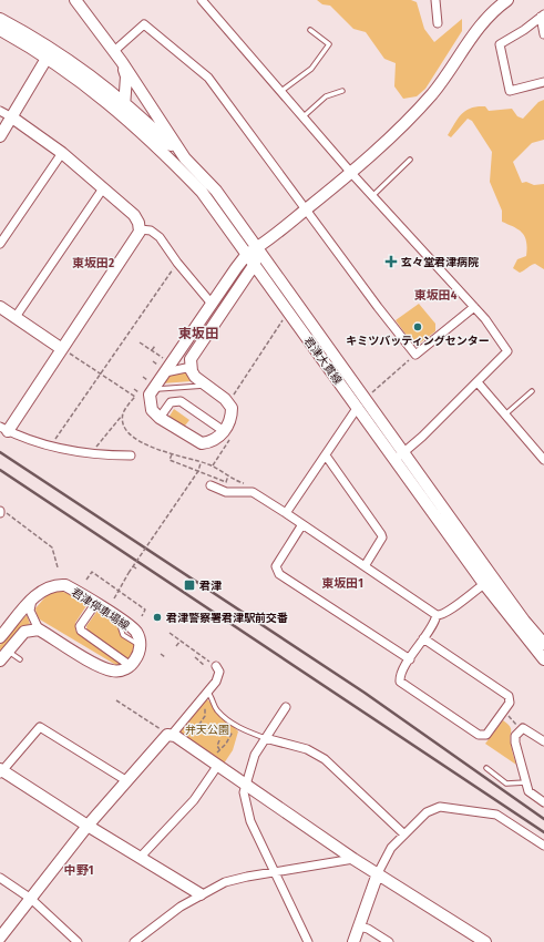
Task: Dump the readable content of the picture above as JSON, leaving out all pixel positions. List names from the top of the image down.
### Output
{
  "streets": {
    "street": ["君津大貫線", "君津停車場線"]
  },
  "districts": [
    "東坂田2",
    "東坂田4",
    "東坂田",
    "東坂田1",
    "中野1"
  ],
  "parks": ["弁天公園"],
  "places": {
    "health": ["玄々堂君津病院"],
    "other": ["キミツバッティングセンター", "君津警察署君津駅前交番"],
    "transit": ["君津"]
  }
}
